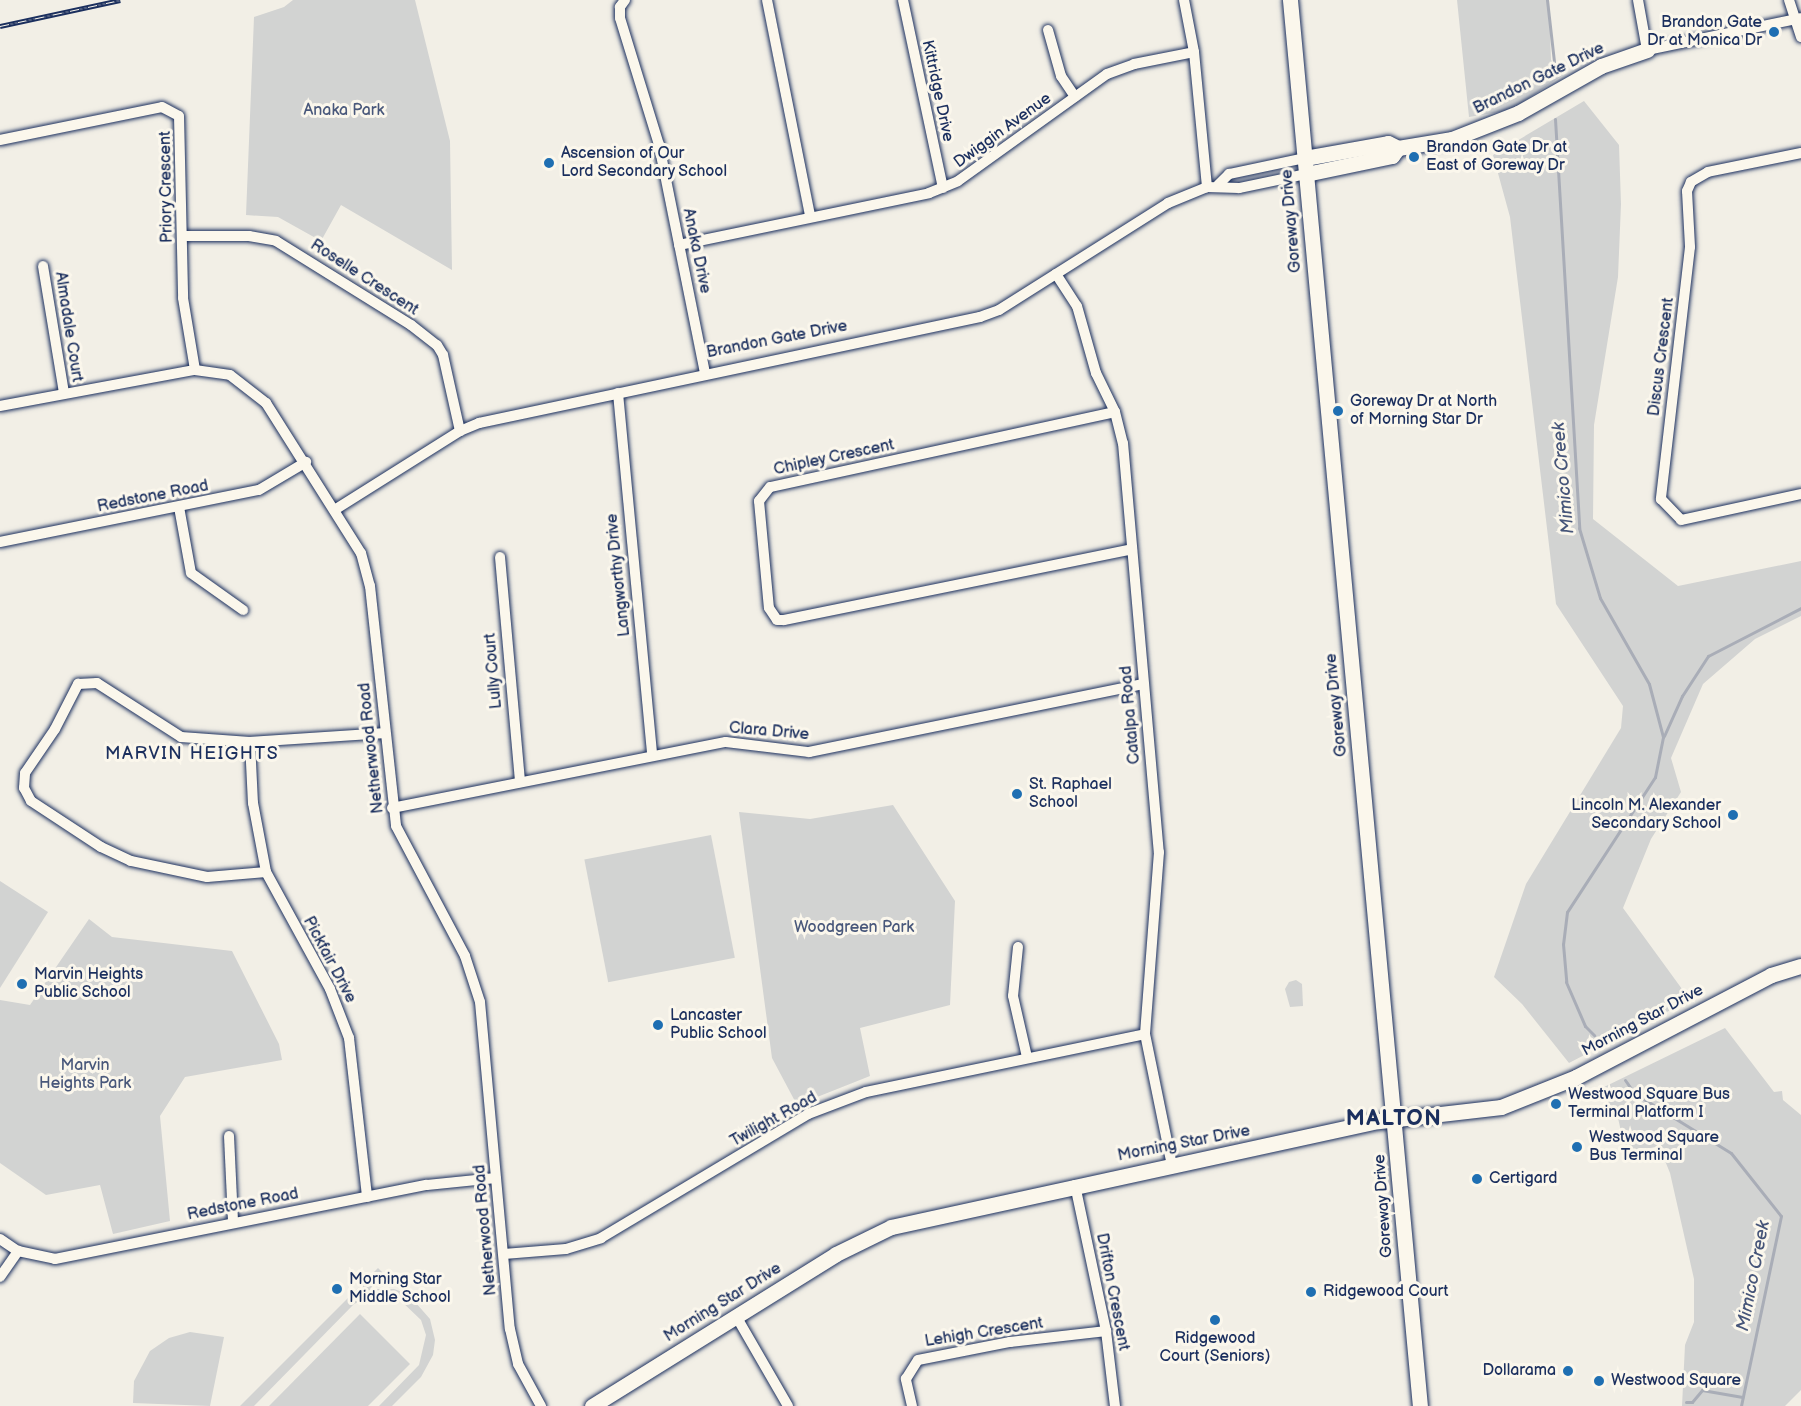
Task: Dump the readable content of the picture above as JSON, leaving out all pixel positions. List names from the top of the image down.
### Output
{
  "streets": {
    "street": [
      "Brandon Gate Drive",
      "Kittridge Drive",
      "Dwiggin Avenue",
      "Priory Crescent",
      "Goreway Drive",
      "Anaka Drive",
      "Roselle Crescent",
      "Almadale Court",
      "Discus Crescent",
      "Chipley Crescent",
      "Redstone Road",
      "Langworthy Drive",
      "Lully Court",
      "Catalpa Road",
      "Clara Drive",
      "Netherwood Road",
      "Pickfair Drive",
      "Morning Star Drive",
      "Twilight Road",
      "Drifton Crescent",
      "Lehigh Crescent"
    ]
  },
  "crossings": [
    ["Brandon Gate Drive", "Goreway Drive"],
    ["Brandon Gate Drive", "Anaka Drive"],
    ["Brandon Gate Drive", "Roselle Crescent"],
    ["Brandon Gate Drive", "Langworthy Drive"],
    ["Brandon Gate Drive", "Catalpa Road"],
    ["Brandon Gate Drive", "Netherwood Road"],
    ["Kittridge Drive", "Dwiggin Avenue"],
    ["Dwiggin Avenue", "Anaka Drive"],
    ["Priory Crescent", "Roselle Crescent"],
    ["Priory Crescent", "Netherwood Road"],
    ["Goreway Drive", "Morning Star Drive"],
    ["Almadale Court", "Netherwood Road"],
    ["Chipley Crescent", "Catalpa Road"],
    ["Redstone Road", "Netherwood Road"],
    ["Redstone Road", "Pickfair Drive"],
    ["Langworthy Drive", "Clara Drive"],
    ["Lully Court", "Clara Drive"],
    ["Catalpa Road", "Clara Drive"],
    ["Catalpa Road", "Morning Star Drive"],
    ["Catalpa Road", "Twilight Road"],
    ["Clara Drive", "Netherwood Road"],
    ["Netherwood Road", "Twilight Road"],
    ["Morning Star Drive", "Drifton Crescent"],
    ["Drifton Crescent", "Lehigh Crescent"]
  ],
  "districts": ["MARVIN HEIGHTS", "MALTON"],
  "water": ["Mimico Creek"],
  "parks": ["Anaka Park", "Woodgreen Park", "Marvin Heights Park"],
  "places": [
    "Brandon Gate Dr at Monica Dr",
    "Brandon Gate Dr at East of Goreway Dr",
    "Ascension of Our Lord Secondary School",
    "Goreway Dr at North of Morning Star Dr",
    "St. Raphael School",
    "Lincoln M. Alexander Secondary School",
    "Marvin Heights Public School",
    "Lancaster Public School",
    "Westwood Square Bus Terminal Platform I",
    "Westwood Square Bus Terminal",
    "Certigard",
    "Morning Star Middle School",
    "Ridgewood Court",
    "Ridgewood Court (Seniors)",
    "Dollarama",
    "Westwood Square"
  ]
}
